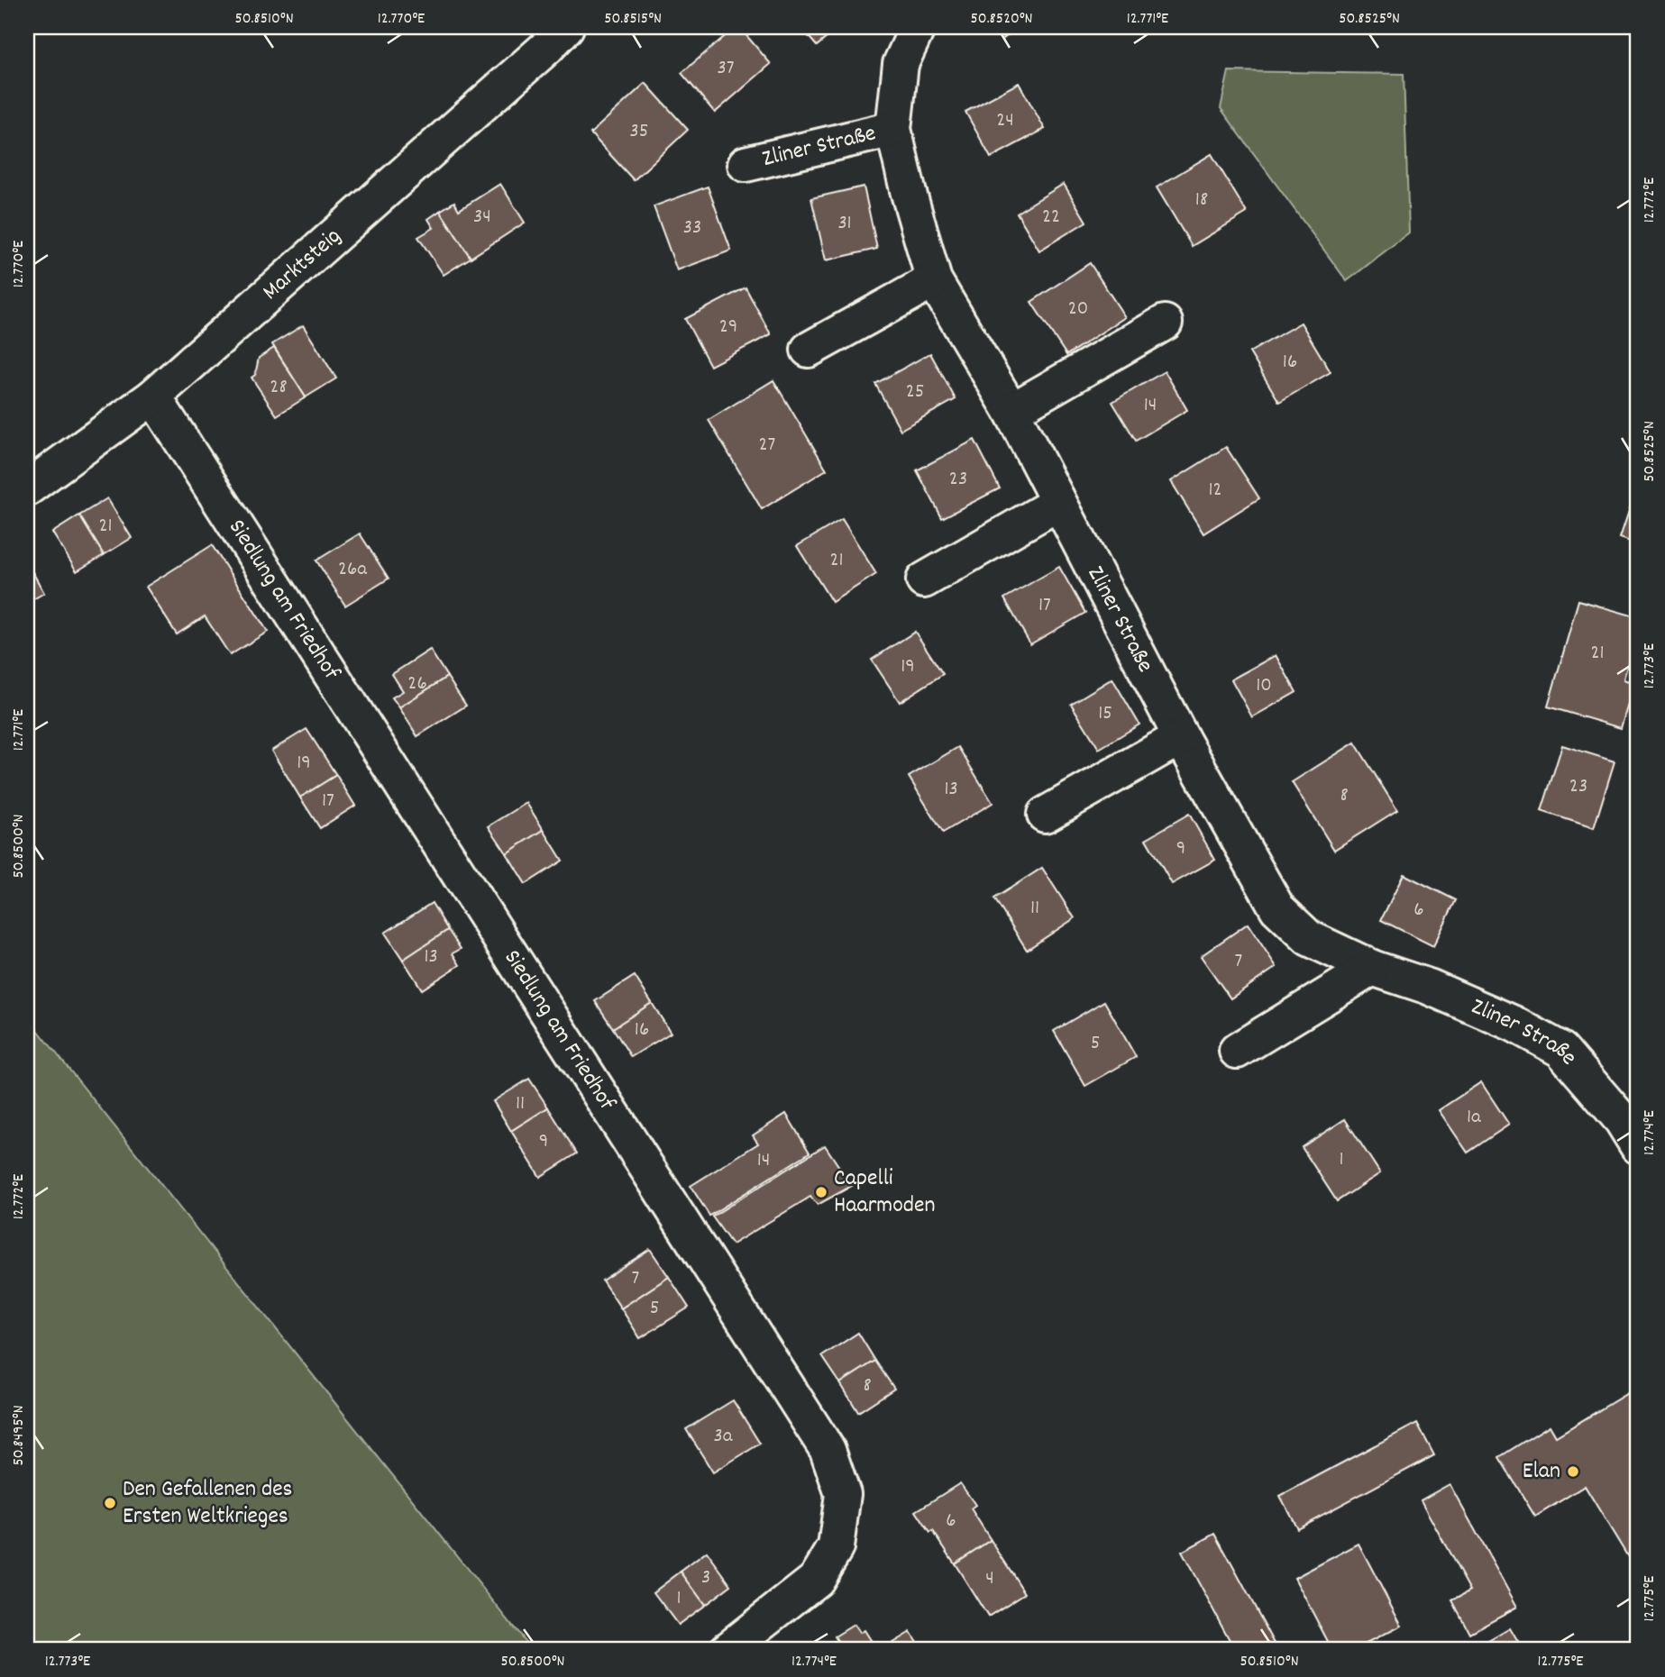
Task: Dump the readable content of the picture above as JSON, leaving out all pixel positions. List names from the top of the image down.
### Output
{
  "streets": {
    "street": ["Zliner Straße", "Marktsteig", "Siedlung am Friedhof"]
  },
  "crossings": [
    ["Marktsteig", "Siedlung am Friedhof"]
  ],
  "places": ["Capelli Haarmoden", "Elan", "Den Gefallenen des Ersten Weltkrieges"],
  "house_numbers": [
    "37",
    "24",
    "35",
    "18",
    "34",
    "22",
    "31",
    "33",
    "20",
    "29",
    "16",
    "28",
    "25",
    "14",
    "27",
    "23",
    "12",
    "21",
    "21",
    "26a",
    "17",
    "21",
    "19",
    "26",
    "10",
    "15",
    "19",
    "23",
    "13",
    "8",
    "17",
    "9",
    "11",
    "6",
    "13",
    "7",
    "16",
    "5",
    "11",
    "1a",
    "9",
    "1",
    "14",
    "7",
    "5",
    "8",
    "3a",
    "6",
    "3",
    "4",
    "1"
  ],
  "coordinates": [
    "50.8510°N",
    "12.770°E",
    "50.8515°N",
    "50.8520°N",
    "12.771°E",
    "50.8525°N",
    "12.772°E",
    "12.773°E",
    "50.8500°N",
    "12.774°E",
    "50.8495°N",
    "12.775°E"
  ]
}
